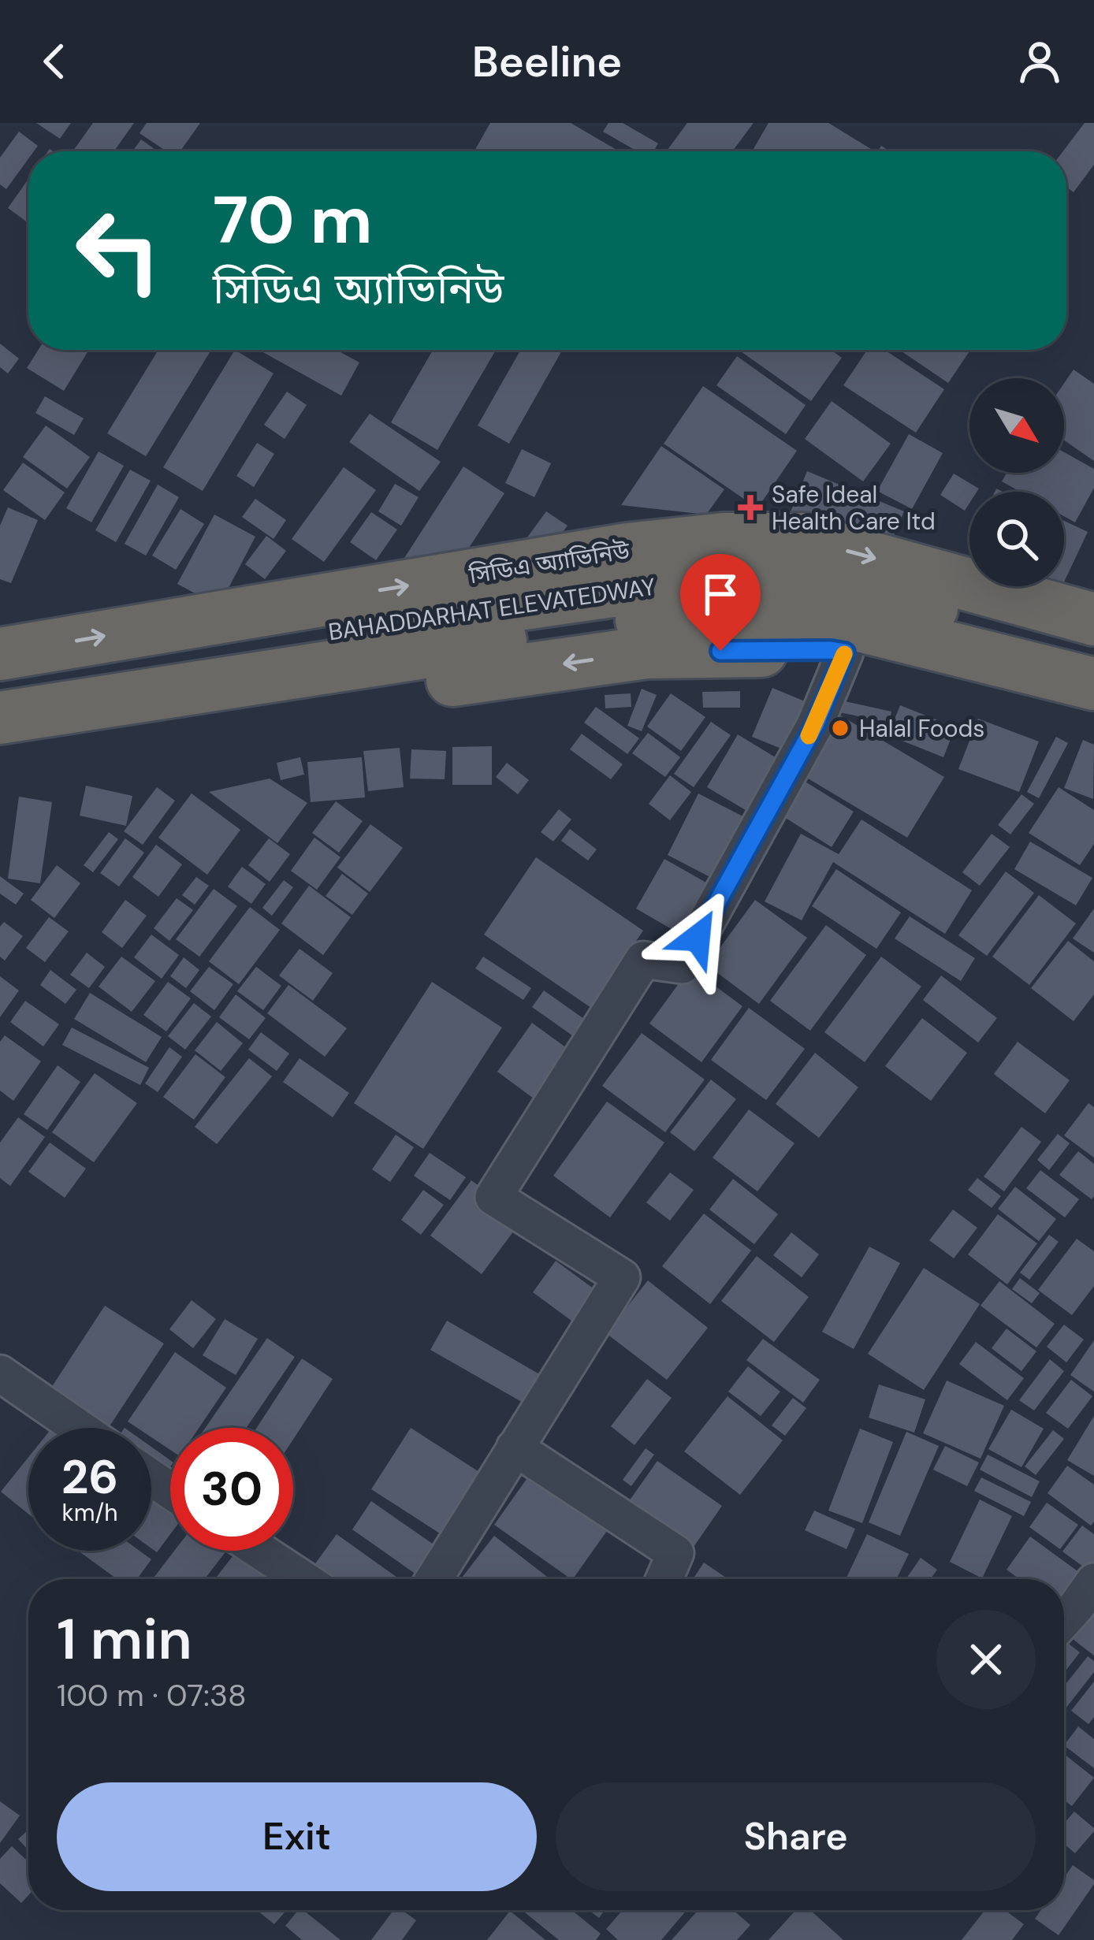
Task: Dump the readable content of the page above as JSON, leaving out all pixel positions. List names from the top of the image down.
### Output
{
  "streets": {
    "highway": ["সিডিএ অ্যাভিনিউ", "BAHADDARHAT ELEVATEDWAY"]
  },
  "places": {
    "health": ["Safe Ideal Health Care ltd"],
    "other": ["Halal Foods"]
  },
  "north": "bottom right",
  "page": {
    "header": "Beeline",
    "turn": ["70 m", "সিডিএ অ্যাভিনিউ"],
    "speed": "26 km/h",
    "limit": "30",
    "heading": ["1 min", "100 m · 07:38"],
    "buttons": ["Exit", "Share"]
  }
}
